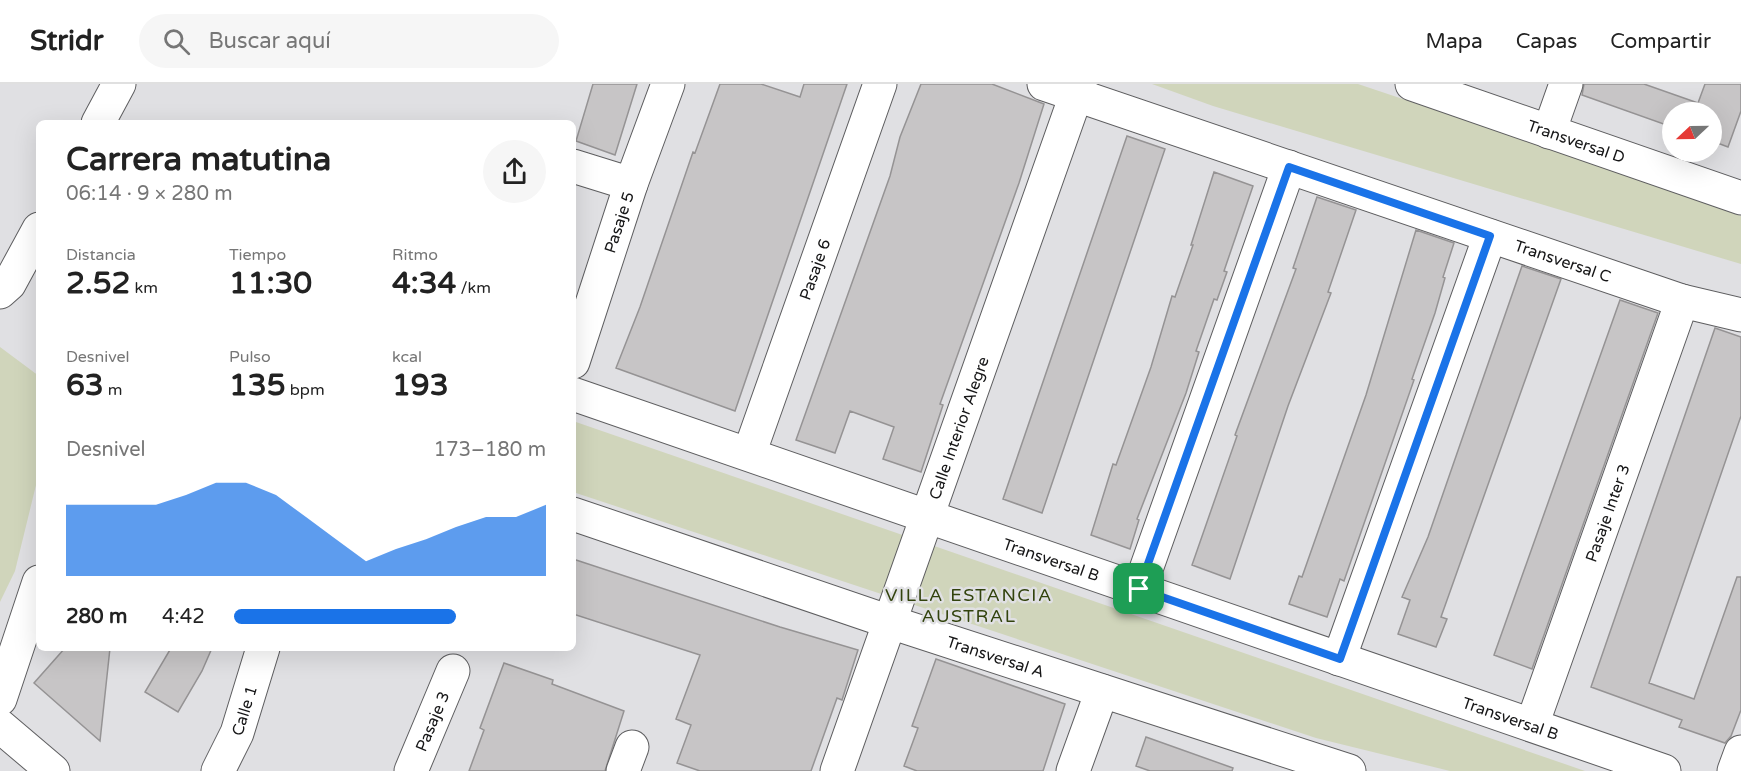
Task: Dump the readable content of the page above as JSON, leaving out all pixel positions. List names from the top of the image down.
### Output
{
  "streets": {
    "street": [
      "Transversal D",
      "Pasaje 5",
      "Transversal C",
      "Pasaje 6",
      "Calle Interior Alegre",
      "Pasaje Inter 3",
      "Transversal B",
      "Transversal A",
      "Calle 1",
      "Pasaje 3"
    ]
  },
  "crossings": [
    ["Transversal C", "Calle Interior Alegre"],
    ["Transversal C", "Pasaje Inter 3"],
    ["Pasaje 6", "Transversal B"],
    ["Calle Interior Alegre", "Transversal B"],
    ["Calle Interior Alegre", "Transversal A"],
    ["Pasaje Inter 3", "Transversal B"]
  ],
  "districts": ["VILLA ESTANCIA AUSTRAL"],
  "north": "left",
  "page": {
    "header": "Stridr",
    "search": "Buscar aquí",
    "nav": ["Mapa", "Capas", "Compartir"],
    "heading": ["Carrera matutina", "06:14 · 9 × 280 m"],
    "stats": [
      ["Distancia", "2.52 km"],
      ["Tiempo", "11:30"],
      ["Ritmo", "4:34 /km"],
      ["Desnivel", "63 m"],
      ["Pulso", "135 bpm"],
      ["kcal", "193"]
    ],
    "chart": ["Desnivel", "173–180 m"],
    "list": [
      {
        "name": "280 m",
        "note": "4:42"
      }
    ]
  }
}
